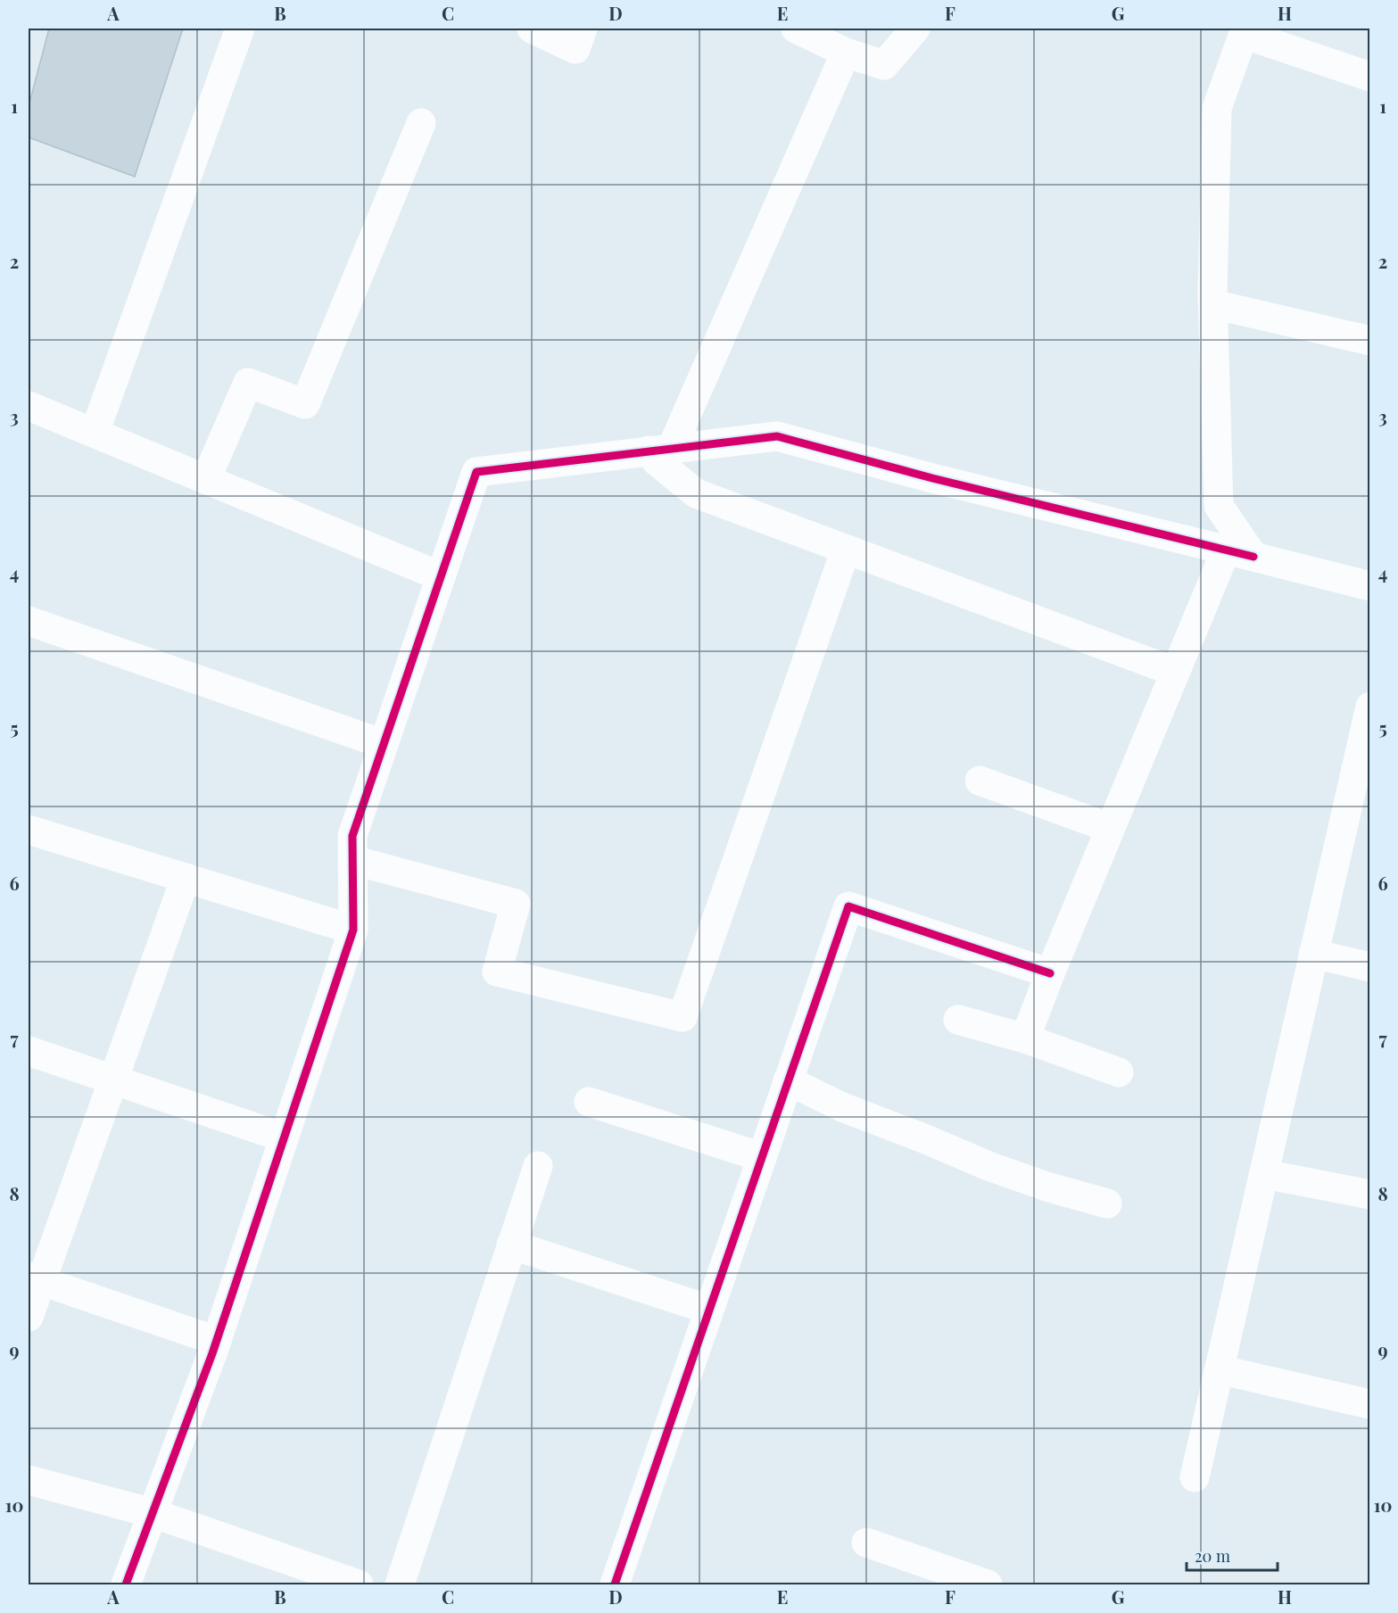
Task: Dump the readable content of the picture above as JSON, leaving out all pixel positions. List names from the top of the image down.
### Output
{
  "scale_bar": "20 m",
  "grid": {
    "columns": [
      "A",
      "B",
      "C",
      "D",
      "E",
      "F",
      "G",
      "H"
    ],
    "rows": [
      "1",
      "2",
      "3",
      "4",
      "5",
      "6",
      "7",
      "8",
      "9",
      "10"
    ]
  }
}
